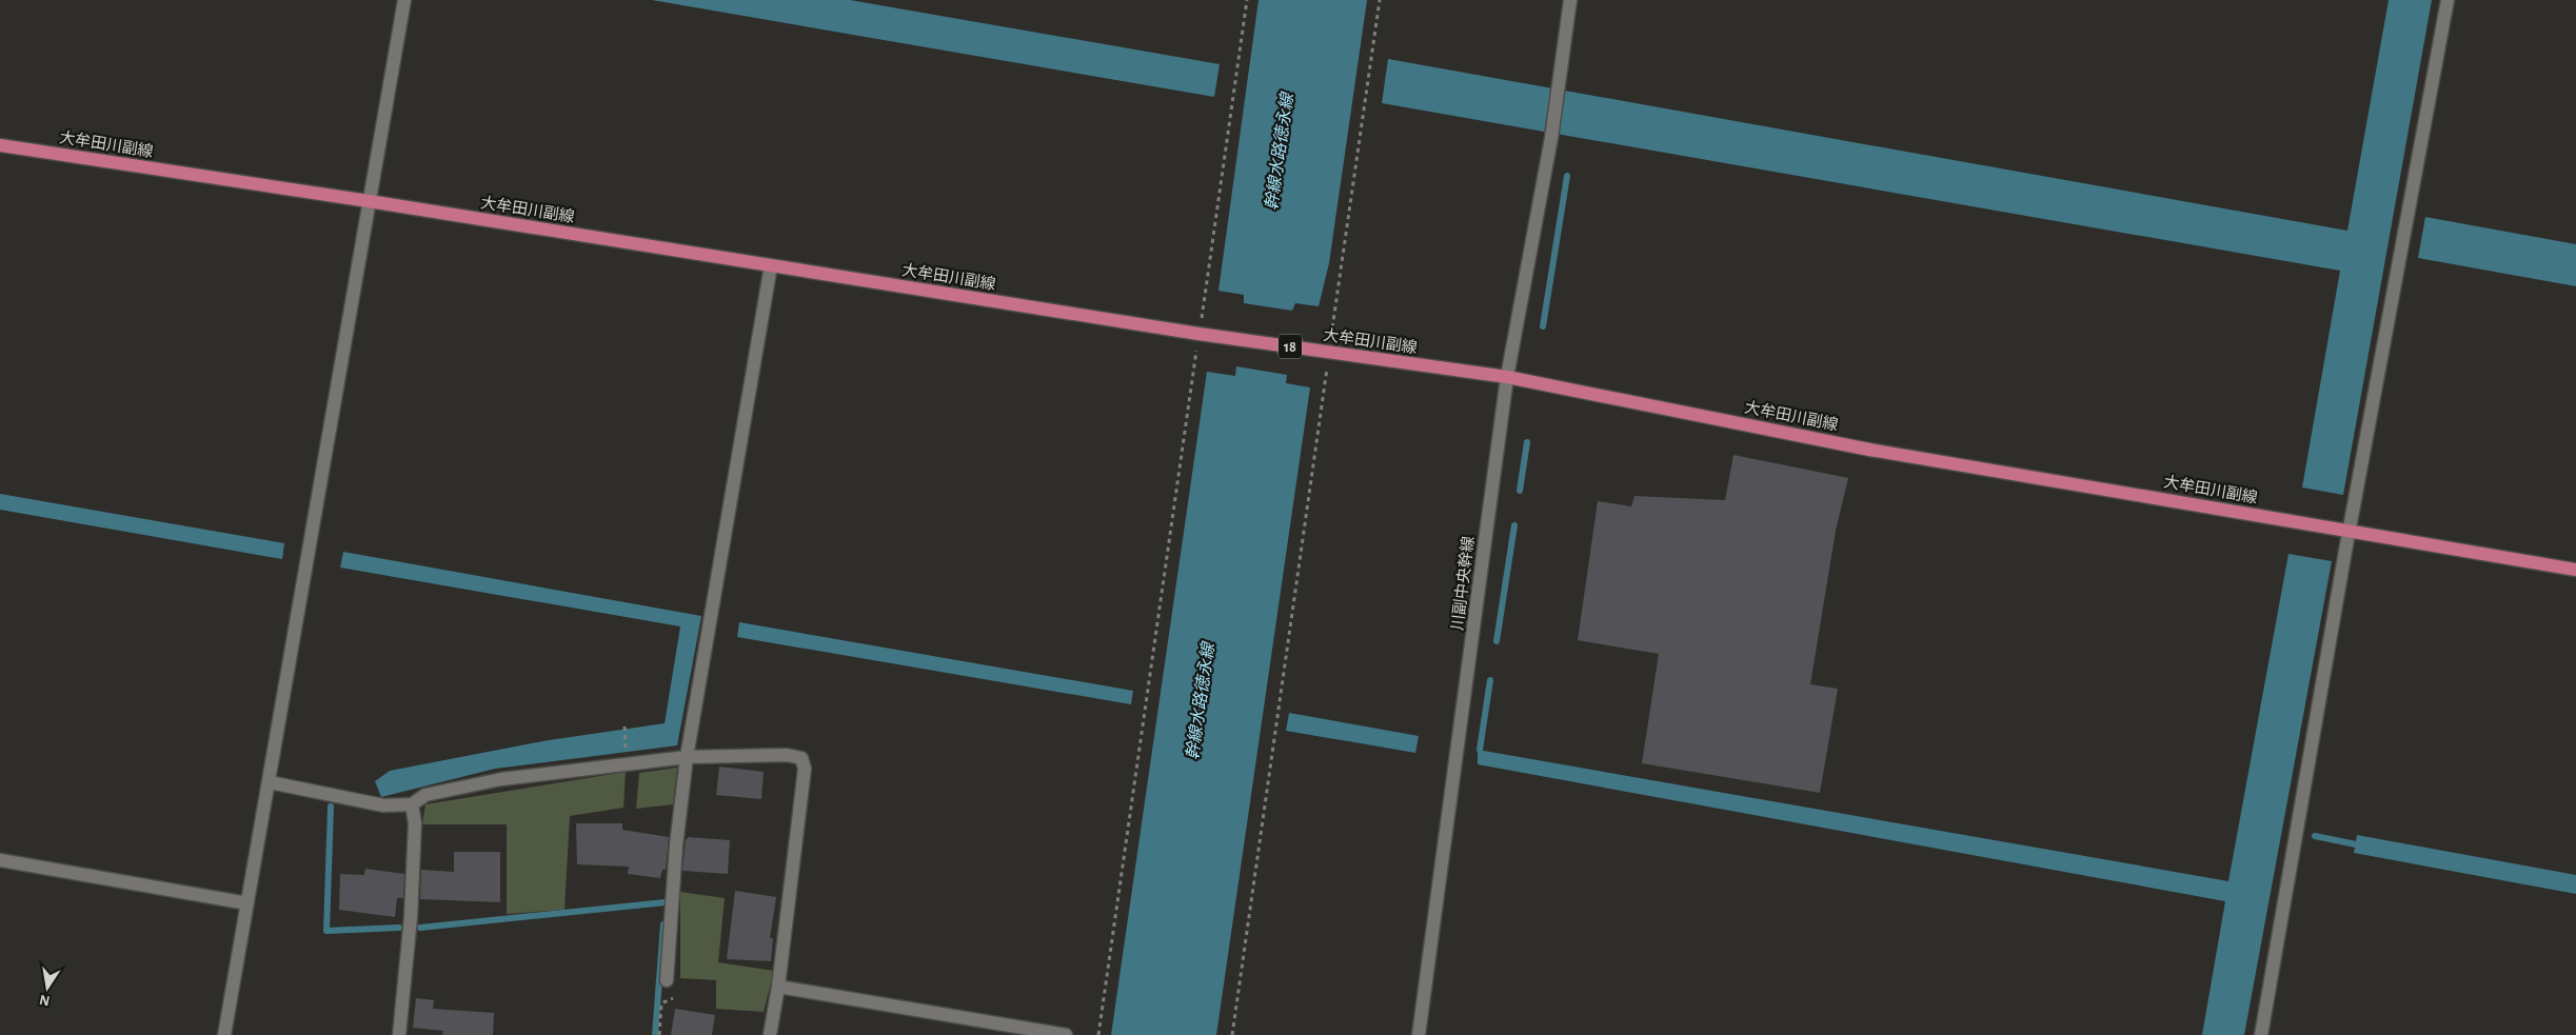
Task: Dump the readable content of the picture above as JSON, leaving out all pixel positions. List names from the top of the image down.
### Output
{
  "streets": {
    "main road": ["大牟田川副線", "18"],
    "street": ["川副中央幹線"]
  },
  "crossings": [
    ["大牟田川副線", "川副中央幹線"]
  ],
  "water": ["幹線水路徳永線"],
  "north": "bottom"
}
